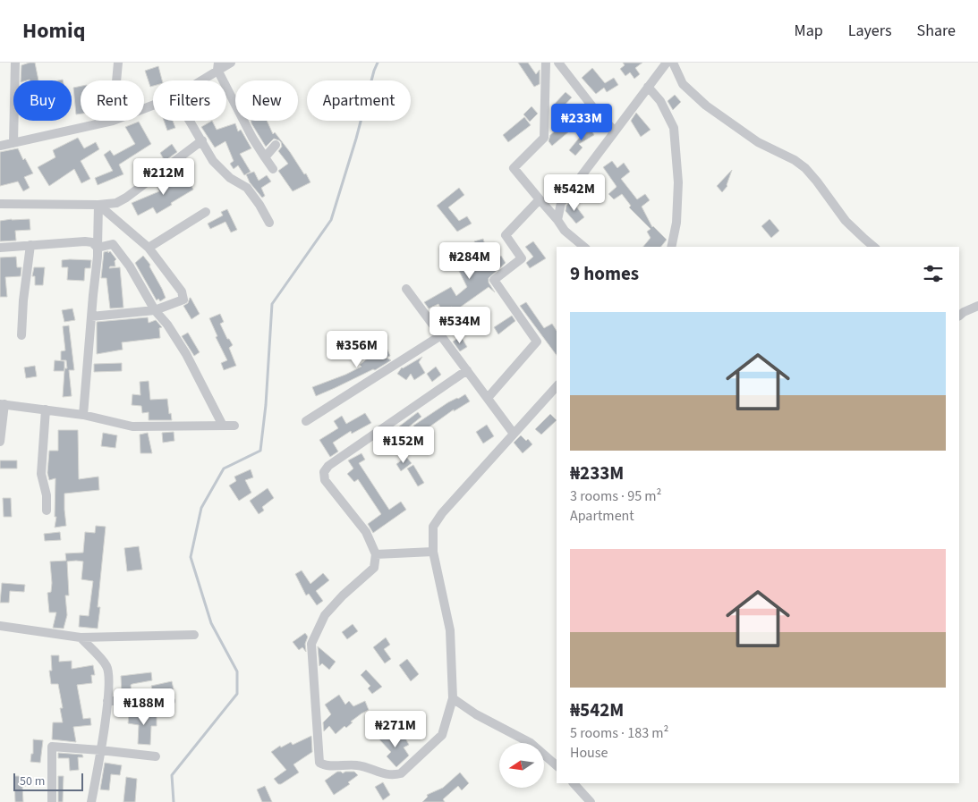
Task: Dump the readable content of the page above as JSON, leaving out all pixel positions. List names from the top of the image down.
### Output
{
  "scale_bar": "50 m",
  "north": "left",
  "page": {
    "header": "Homiq",
    "nav": ["Map", "Layers", "Share"],
    "chip": [
      "Buy",
      "Rent",
      "Filters",
      "New",
      "Apartment"
    ],
    "price": [
      "₦233M",
      "₦212M",
      "₦542M",
      "₦284M",
      "₦534M",
      "₦356M",
      "₦152M",
      "₦188M",
      "₦271M"
    ],
    "heading": "9 homes",
    "list": [
      {
        "name": "₦233M",
        "note": "3 rooms · 95 m² · Apartment"
      },
      {
        "name": "₦542M",
        "note": "5 rooms · 183 m² · House"
      }
    ],
    "scale": "50 m"
  }
}
